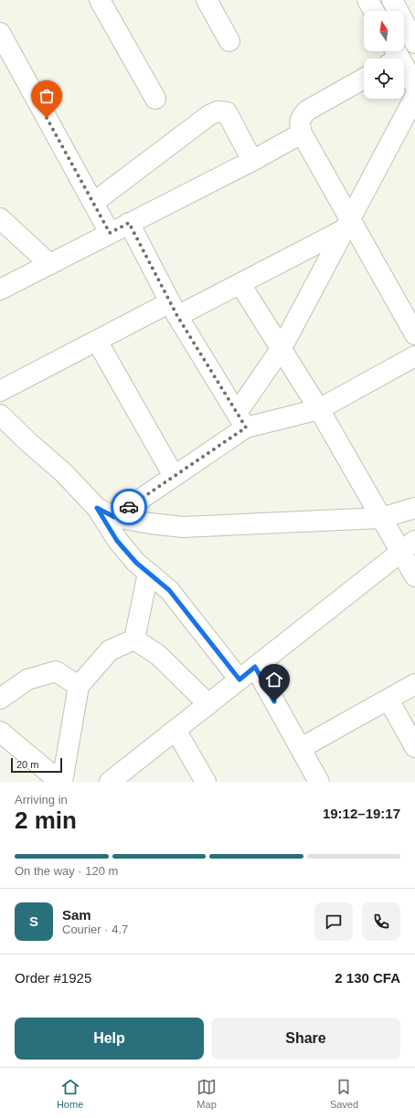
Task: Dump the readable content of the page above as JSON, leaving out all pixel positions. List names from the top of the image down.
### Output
{
  "scale_bar": "20 m",
  "north": "top",
  "page": {
    "scale": "20 m",
    "heading": ["2 min", "Arriving in", "19:12–19:17"],
    "panel": [
      "Sam",
      "Courier · 4.7",
      "Order #1925",
      "2 130 CFA"
    ],
    "bar": "On the way · 120 m",
    "round": "S",
    "buttons": ["Help", "Share"],
    "tabs": ["Home", "Map", "Saved"]
  }
}
